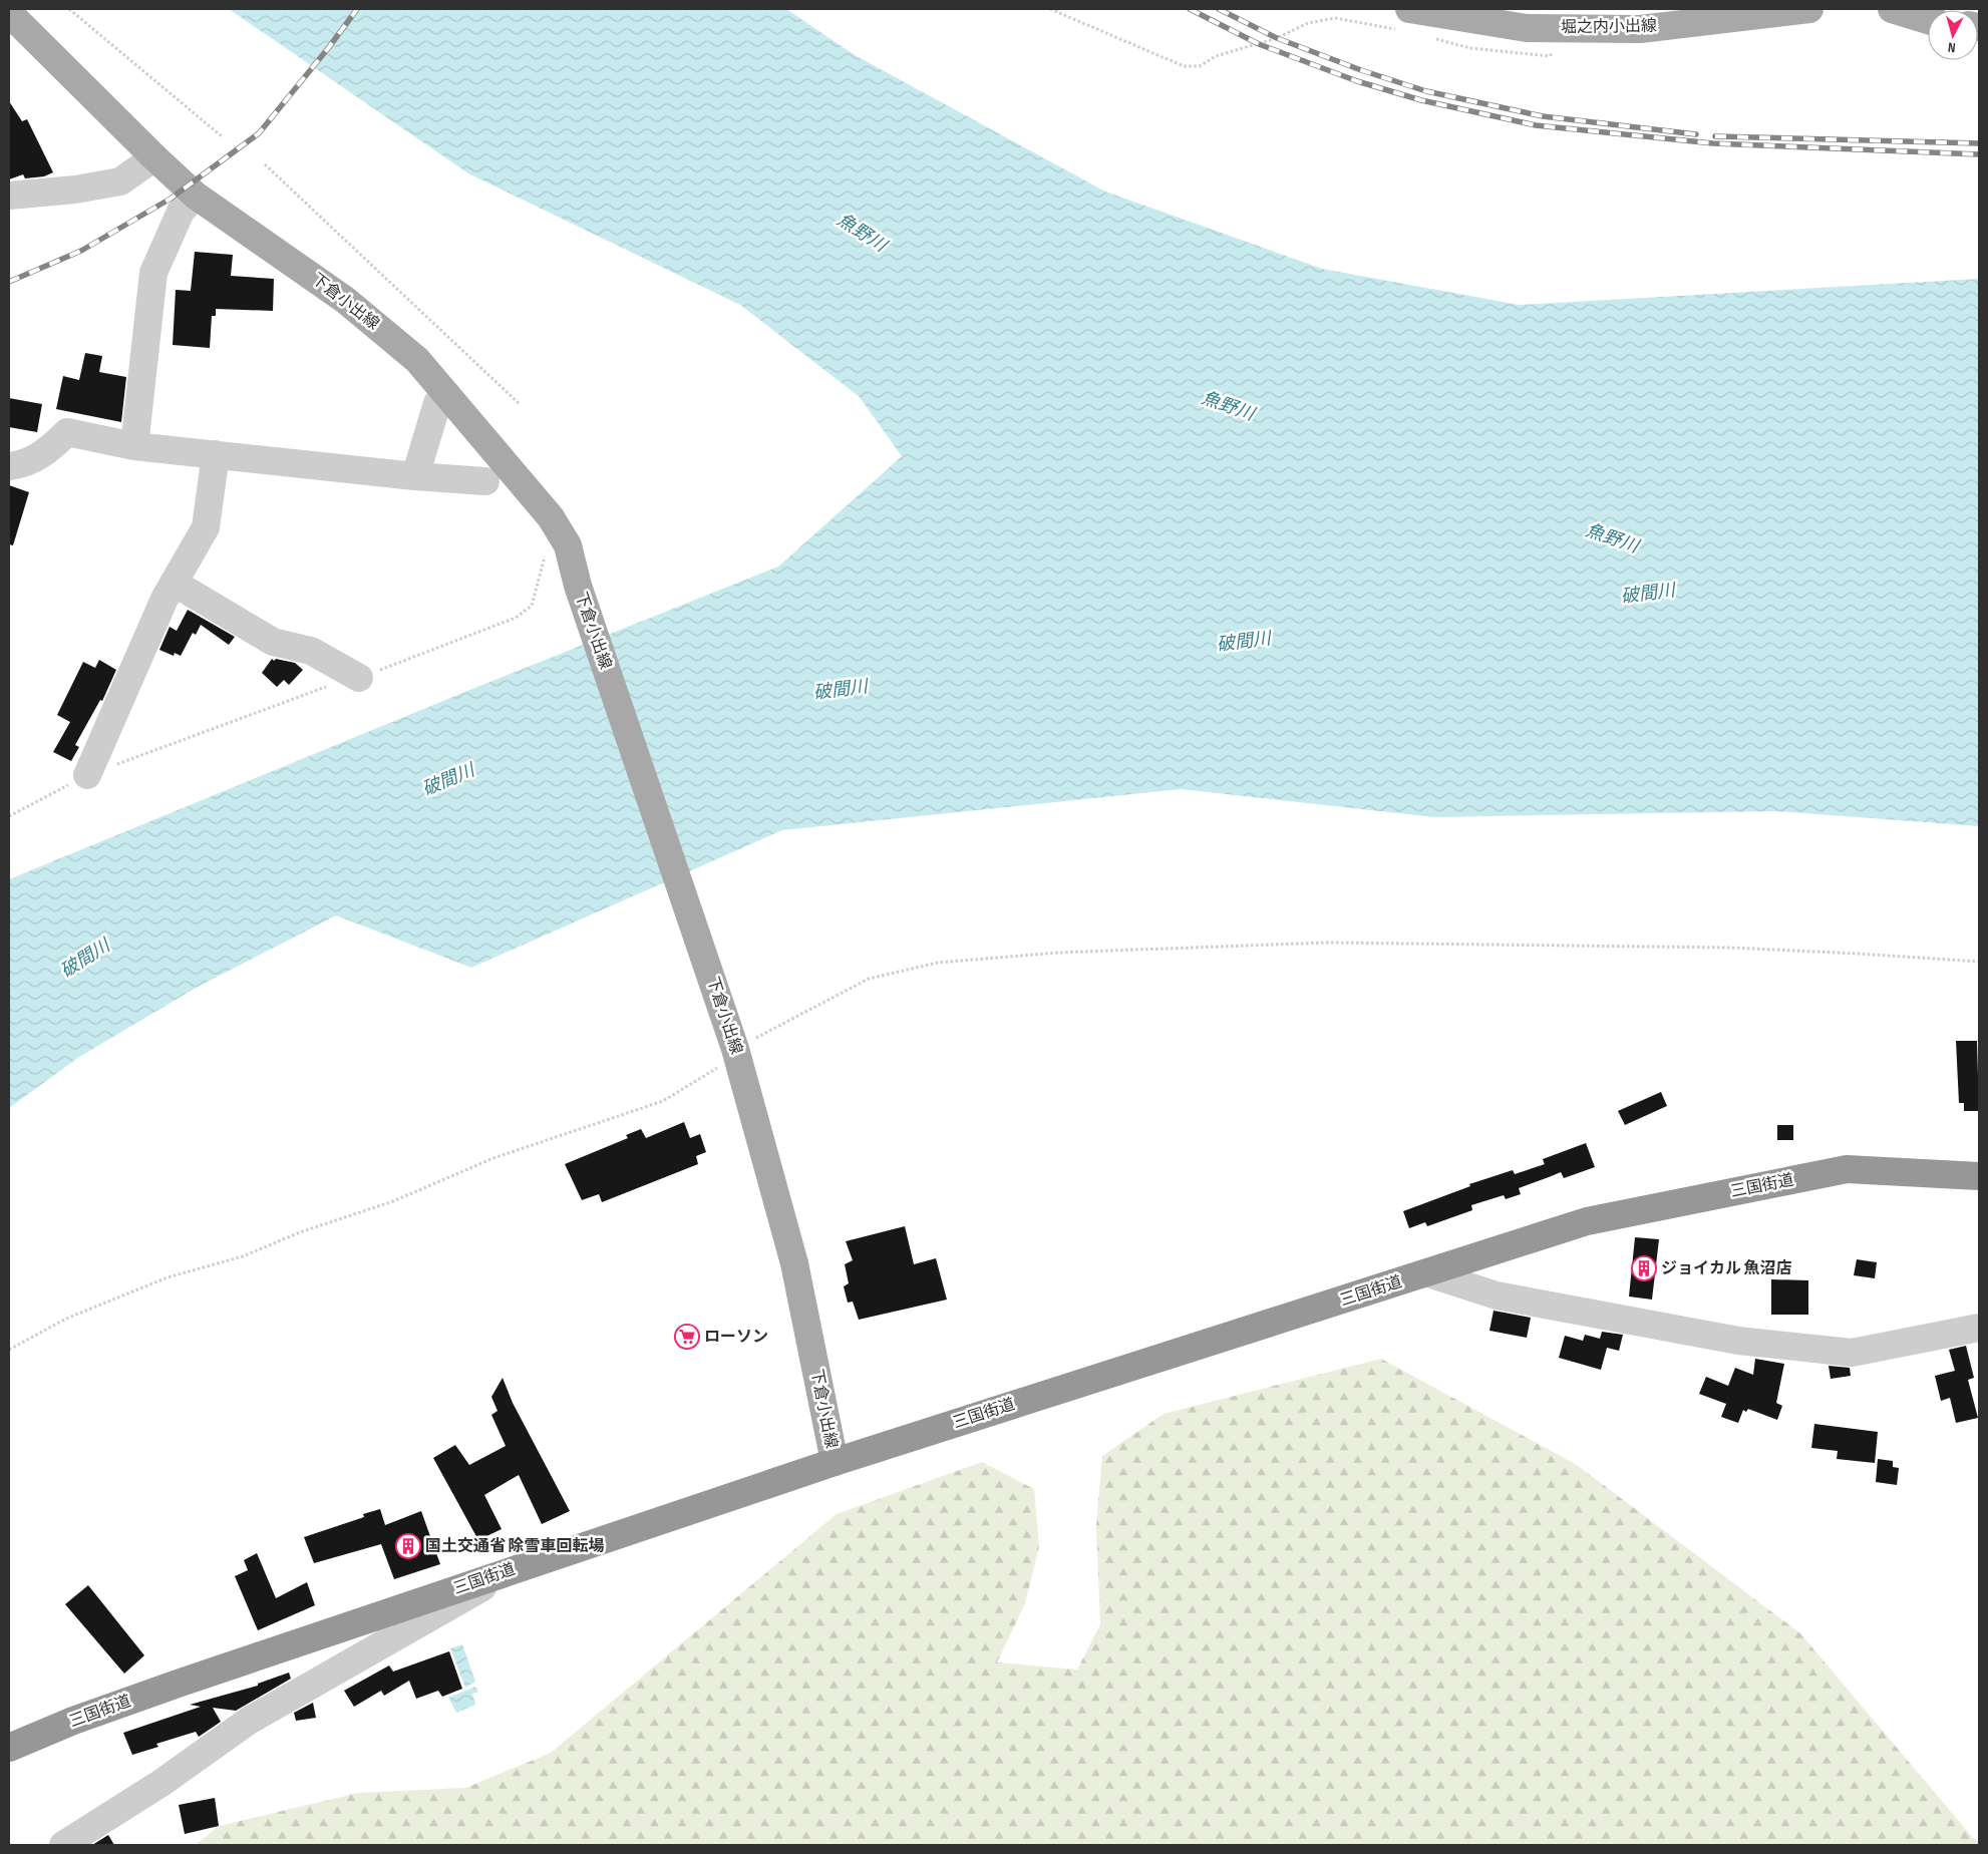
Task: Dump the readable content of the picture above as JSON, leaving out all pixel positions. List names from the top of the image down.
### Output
{
  "streets": {
    "highway": ["三国街道"],
    "main road": ["堀之内小出線", "下倉小出線"]
  },
  "crossings": [
    ["下倉小出線", "三国街道"]
  ],
  "water": ["魚野川", "破間川"],
  "places": {
    "building": ["ジョイカル 魚沼店", "国土交通省 除雪車回転場"],
    "supermarket": ["ローソン"]
  },
  "north": "bottom"
}
